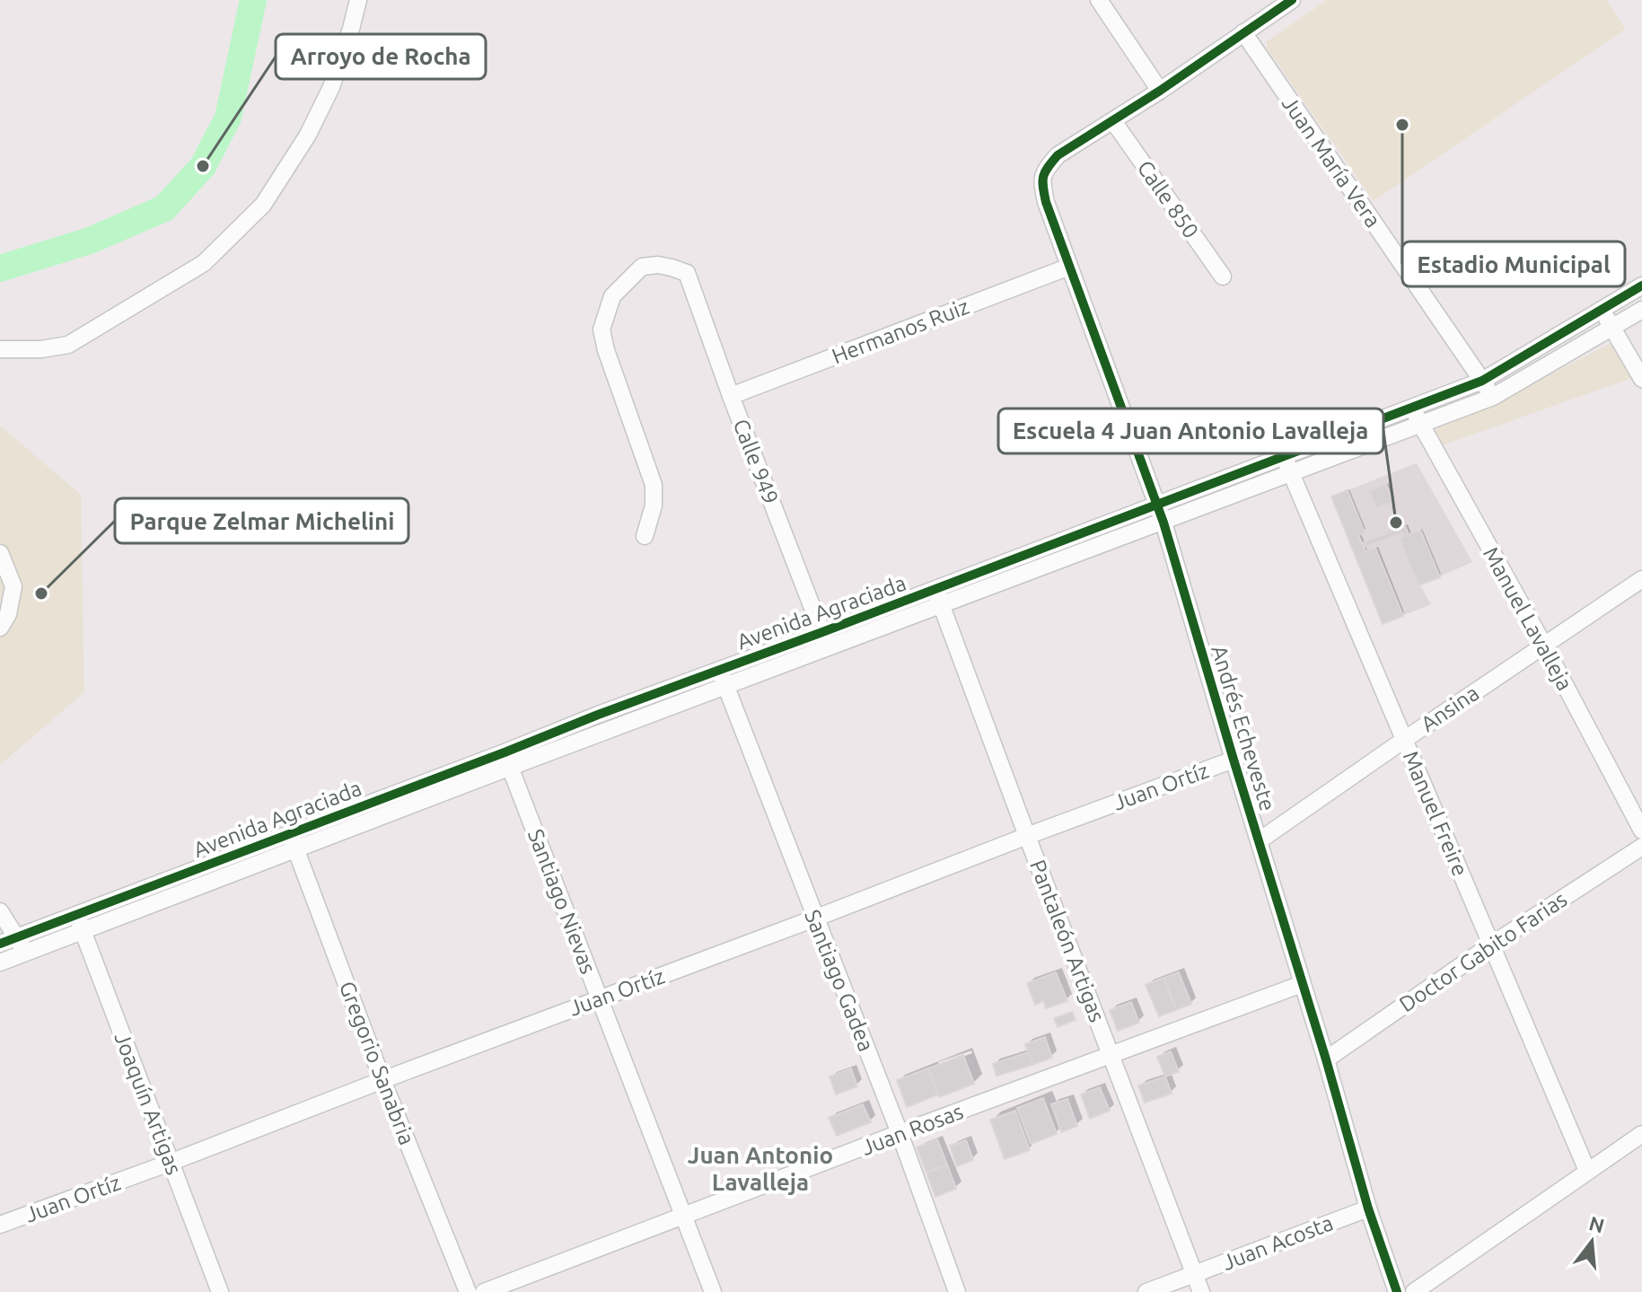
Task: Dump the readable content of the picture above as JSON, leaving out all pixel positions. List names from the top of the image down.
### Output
{
  "streets": {
    "street": [
      "Juan María Vera",
      "Calle 850",
      "Hermanos Ruiz",
      "Calle 949",
      "Avenida Agraciada",
      "Manuel Lavalleja",
      "Ansina",
      "Andrés Echeveste",
      "Juan Ortíz",
      "Manuel Freire",
      "Santiago Nievas",
      "Pantaleón Artigas",
      "Doctor Gabito Farias",
      "Santiago Gadea",
      "Gregorio Sanabria",
      "Joaquín Artigas",
      "Juan Rosas",
      "Juan Acosta"
    ]
  },
  "crossings": [
    ["Juan María Vera", "Avenida Agraciada"],
    ["Calle 850", "Andrés Echeveste"],
    ["Hermanos Ruiz", "Calle 949"],
    ["Hermanos Ruiz", "Andrés Echeveste"],
    ["Calle 949", "Avenida Agraciada"],
    ["Avenida Agraciada", "Manuel Lavalleja"],
    ["Avenida Agraciada", "Andrés Echeveste"],
    ["Avenida Agraciada", "Manuel Freire"],
    ["Avenida Agraciada", "Santiago Nievas"],
    ["Avenida Agraciada", "Pantaleón Artigas"],
    ["Avenida Agraciada", "Santiago Gadea"],
    ["Avenida Agraciada", "Gregorio Sanabria"],
    ["Avenida Agraciada", "Joaquín Artigas"],
    ["Manuel Lavalleja", "Ansina"],
    ["Ansina", "Andrés Echeveste"],
    ["Ansina", "Manuel Freire"],
    ["Andrés Echeveste", "Juan Ortíz"],
    ["Andrés Echeveste", "Doctor Gabito Farias"],
    ["Andrés Echeveste", "Juan Rosas"],
    ["Andrés Echeveste", "Juan Acosta"],
    ["Juan Ortíz", "Santiago Nievas"],
    ["Juan Ortíz", "Pantaleón Artigas"],
    ["Juan Ortíz", "Santiago Gadea"],
    ["Juan Ortíz", "Gregorio Sanabria"],
    ["Juan Ortíz", "Joaquín Artigas"],
    ["Manuel Freire", "Doctor Gabito Farias"],
    ["Santiago Nievas", "Juan Rosas"],
    ["Pantaleón Artigas", "Juan Rosas"],
    ["Pantaleón Artigas", "Juan Acosta"],
    ["Santiago Gadea", "Juan Rosas"]
  ],
  "districts": ["Juan Antonio Lavalleja"],
  "places": [
    "Estadio Municipal",
    "Arroyo de Rocha",
    "Escuela 4 Juan Antonio Lavalleja",
    "Parque Zelmar Michelini"
  ],
  "north": "top"
}
